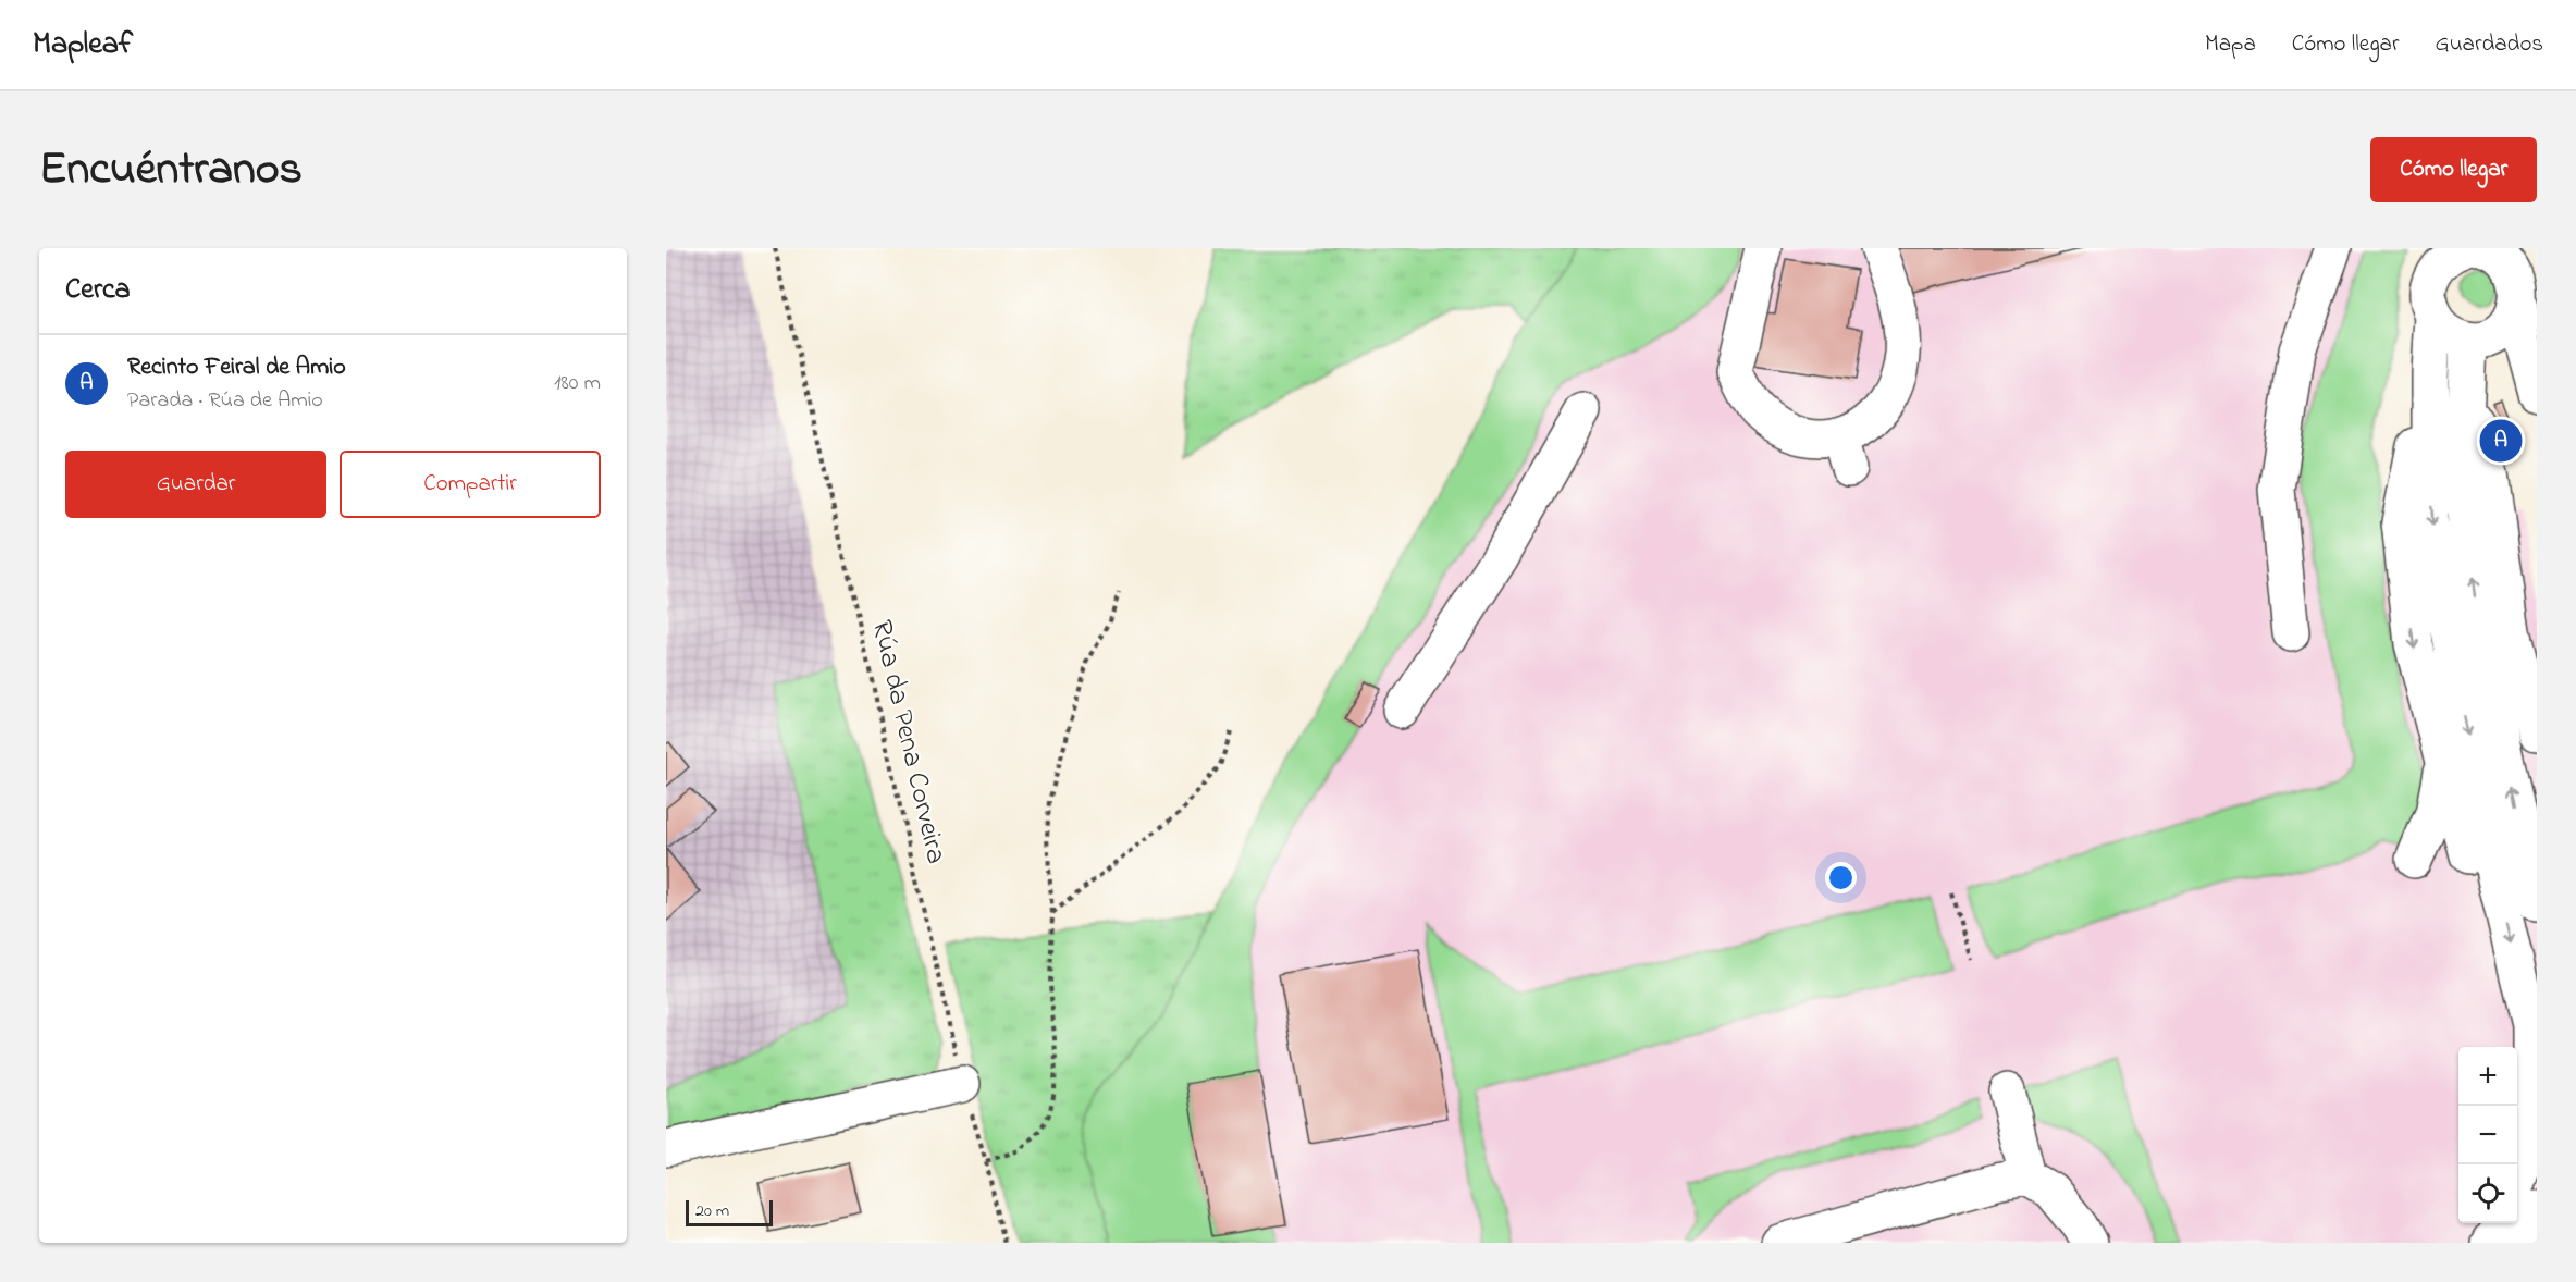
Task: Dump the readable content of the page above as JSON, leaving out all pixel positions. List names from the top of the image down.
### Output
{
  "streets": {
    "path": ["Rúa da Pena Corveira"]
  },
  "scale_bar": "20 m",
  "page": {
    "header": "Mapleaf",
    "nav": ["Mapa", "Cómo llegar", "Guardados"],
    "title": "Encuéntranos",
    "buttons": [
      "Cómo llegar",
      ["Guardar", "Compartir"]
    ],
    "heading": "Cerca",
    "list": [
      {
        "mark": "A",
        "name": "Recinto Feiral de Amio",
        "note": "Parada · Rúa de Amio",
        "value": "180 m"
      }
    ],
    "pins": "A",
    "map_buttons": ["+", "−"],
    "scale": "20 m"
  }
}
